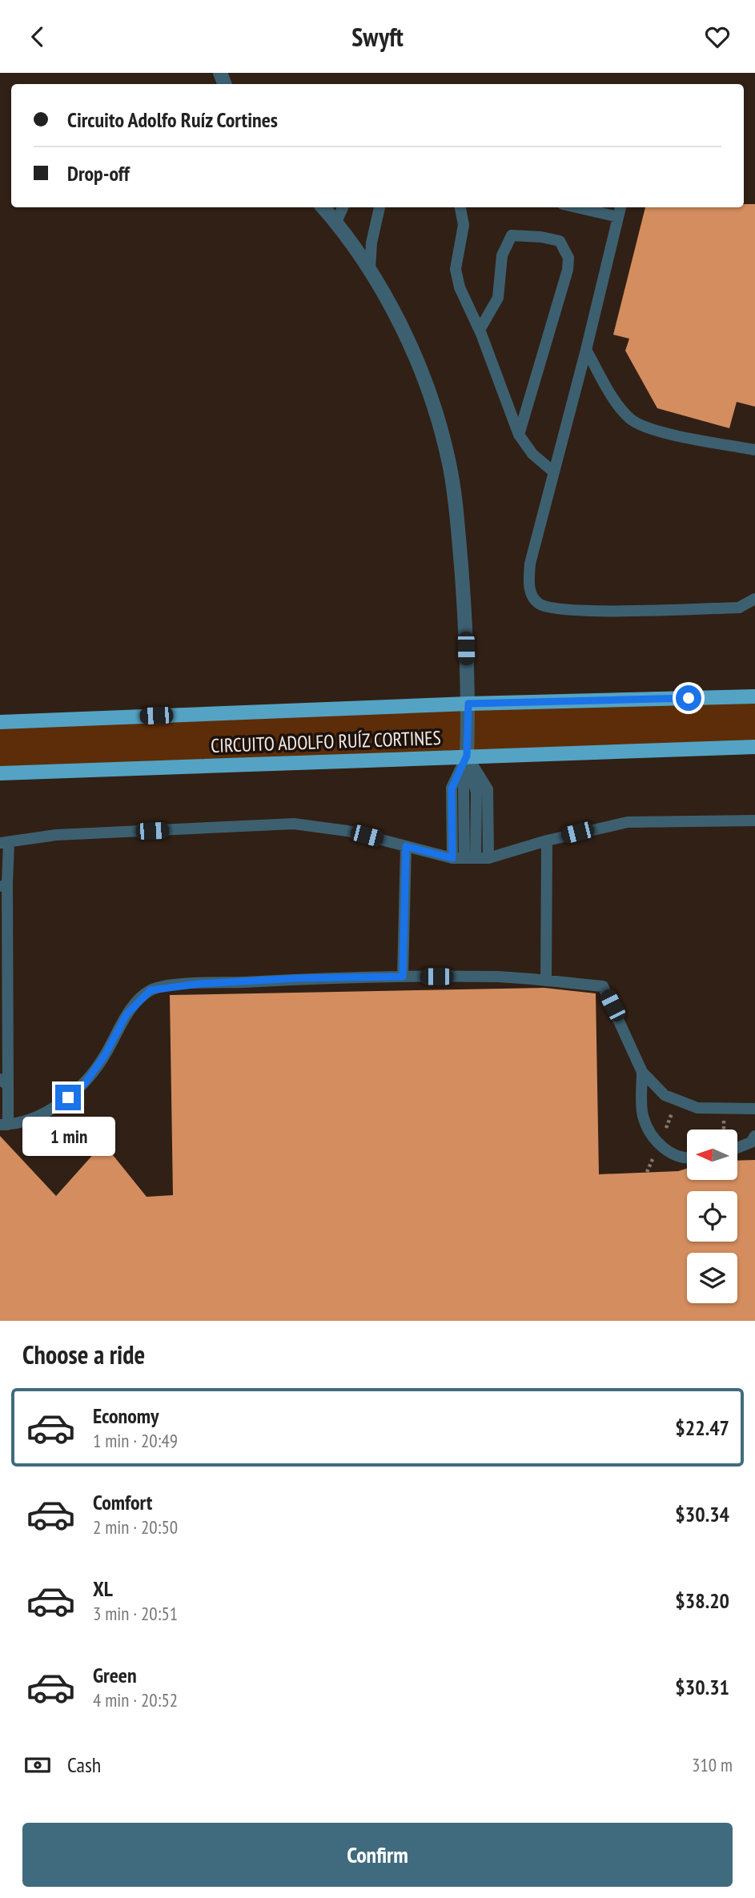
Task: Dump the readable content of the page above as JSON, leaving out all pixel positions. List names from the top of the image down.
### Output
{
  "streets": {
    "main road": ["CIRCUITO ADOLFO RUÍZ CORTINES"]
  },
  "north": "left",
  "page": {
    "header": "Swyft",
    "banner": ["Circuito Adolfo Ruíz Cortines", "Drop-off"],
    "bubble": "1 min",
    "heading": "Choose a ride",
    "list": [
      {
        "name": "Economy",
        "note": "1 min · 20:49",
        "value": "$22.47"
      },
      {
        "name": "Comfort",
        "note": "2 min · 20:50",
        "value": "$30.34"
      },
      {
        "name": "XL",
        "note": "3 min · 20:51",
        "value": "$38.20"
      },
      {
        "name": "Green",
        "note": "4 min · 20:52",
        "value": "$30.31"
      }
    ],
    "pay": ["Cash", "310 m"],
    "buttons": "Confirm"
  }
}
